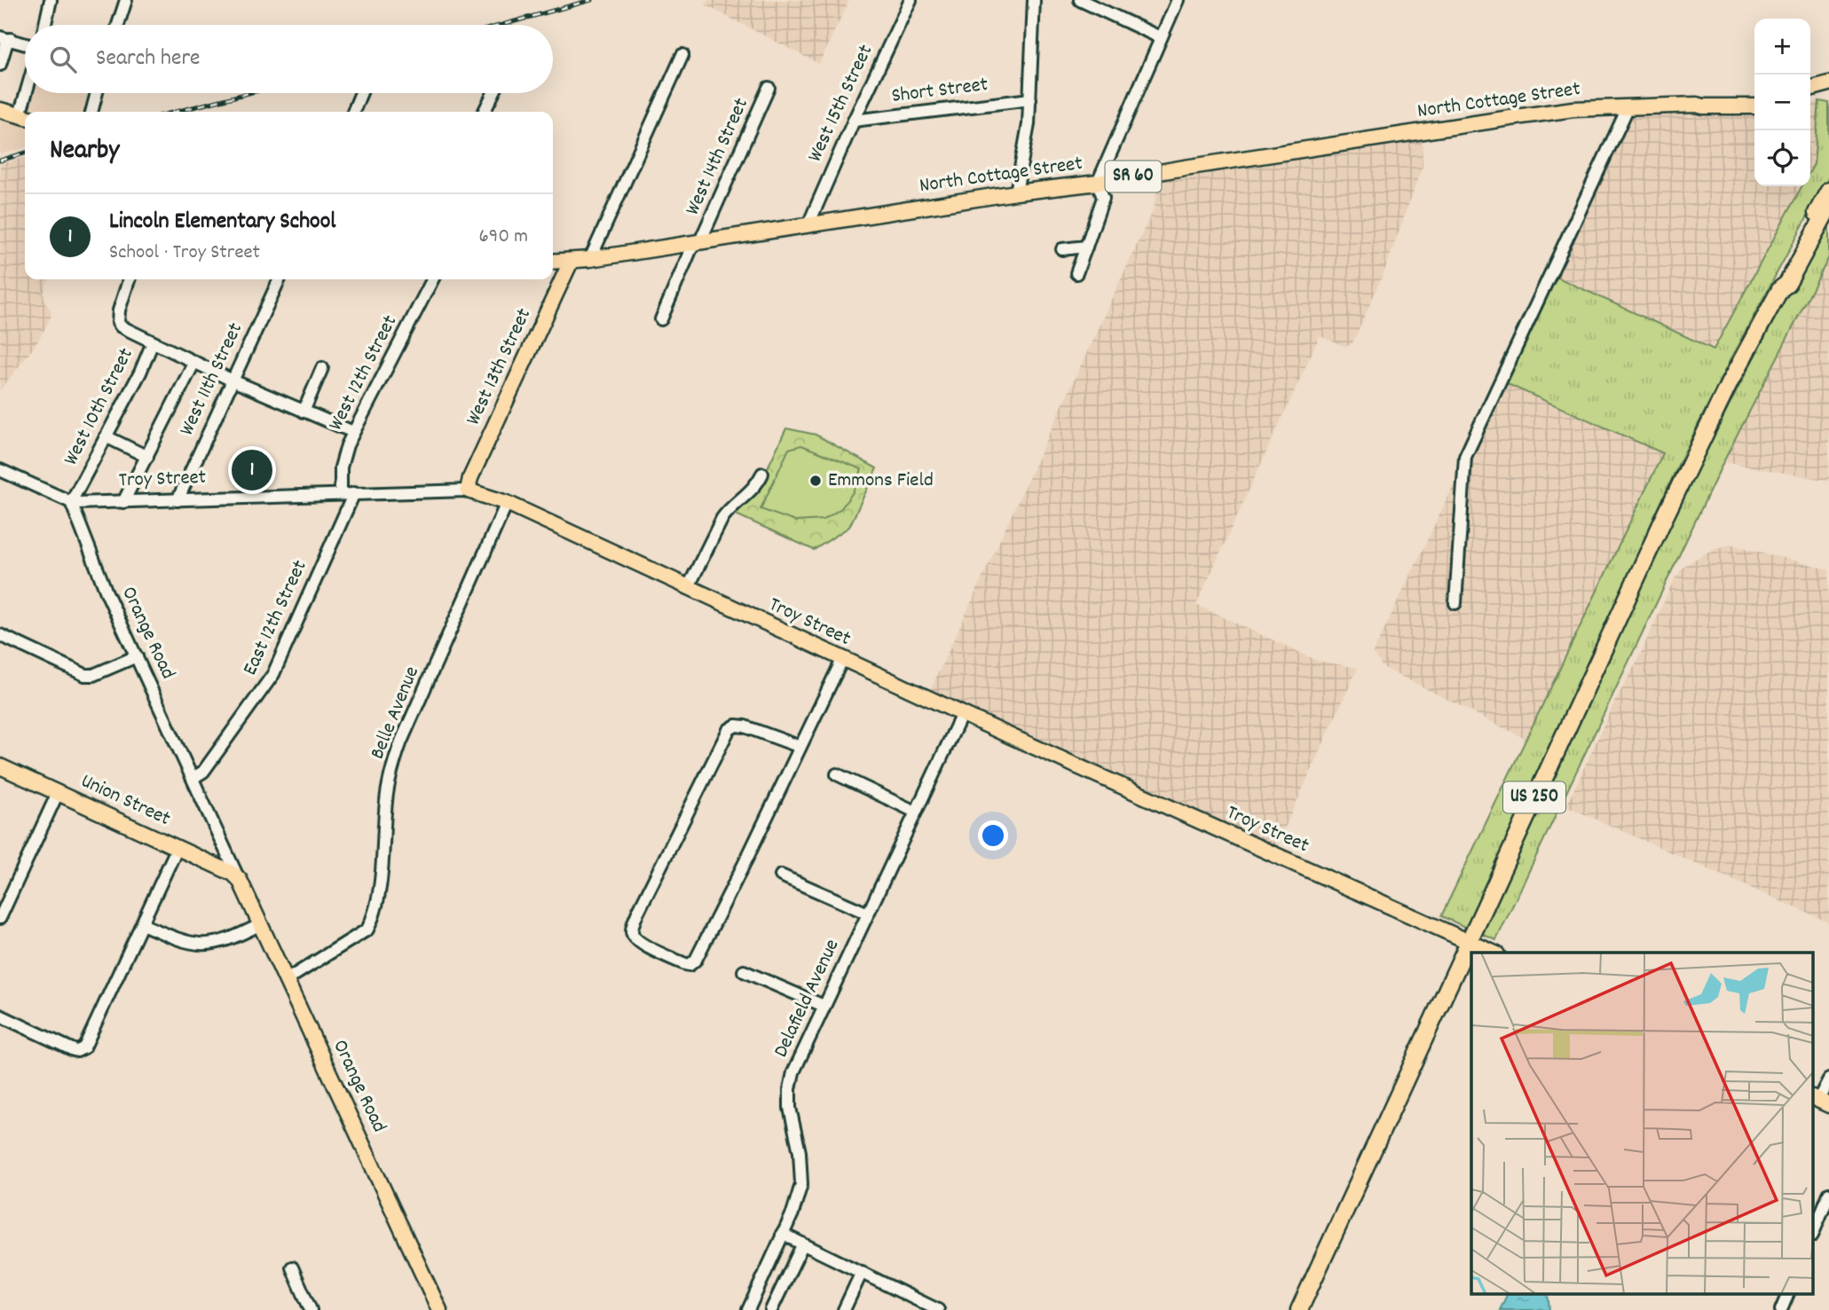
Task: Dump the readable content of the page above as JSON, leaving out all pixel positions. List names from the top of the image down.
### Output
{
  "streets": {
    "highway": ["US 250"],
    "main road": [
      "North Cottage Street",
      "SR 60",
      "West 13th Street",
      "Troy Street",
      "Orange Road",
      "Union Street"
    ],
    "street": [
      "Short Street",
      "West 15th Street",
      "West 14th Street",
      "West 12th Street",
      "West 11th Street",
      "West 10th Street",
      "East 12th Street",
      "Belle Avenue",
      "Delafield Avenue"
    ]
  },
  "crossings": [
    ["Short Street", "West 15th Street"],
    ["North Cottage Street", "West 15th Street"],
    ["North Cottage Street", "West 14th Street"],
    ["North Cottage Street", "SR 60"],
    ["North Cottage Street", "West 13th Street"],
    ["SR 60", "West 13th Street"],
    ["West 13th Street", "Troy Street"],
    ["West 12th Street", "Troy Street"],
    ["West 11th Street", "Troy Street"],
    ["West 10th Street", "Troy Street"],
    ["West 10th Street", "Orange Road"],
    ["Troy Street", "East 12th Street"],
    ["Troy Street", "Orange Road"],
    ["Troy Street", "Belle Avenue"],
    ["Troy Street", "US 250"],
    ["Troy Street", "Delafield Avenue"],
    ["East 12th Street", "Orange Road"],
    ["Orange Road", "Belle Avenue"],
    ["Orange Road", "Union Street"]
  ],
  "places": ["Emmons Field"],
  "page": {
    "map_buttons": ["+", "−"],
    "search": "Search here",
    "heading": "Nearby",
    "list": [
      {
        "mark": "1",
        "name": "Lincoln Elementary School",
        "note": "School · Troy Street",
        "value": "690 m"
      }
    ],
    "pins": "1"
  }
}
